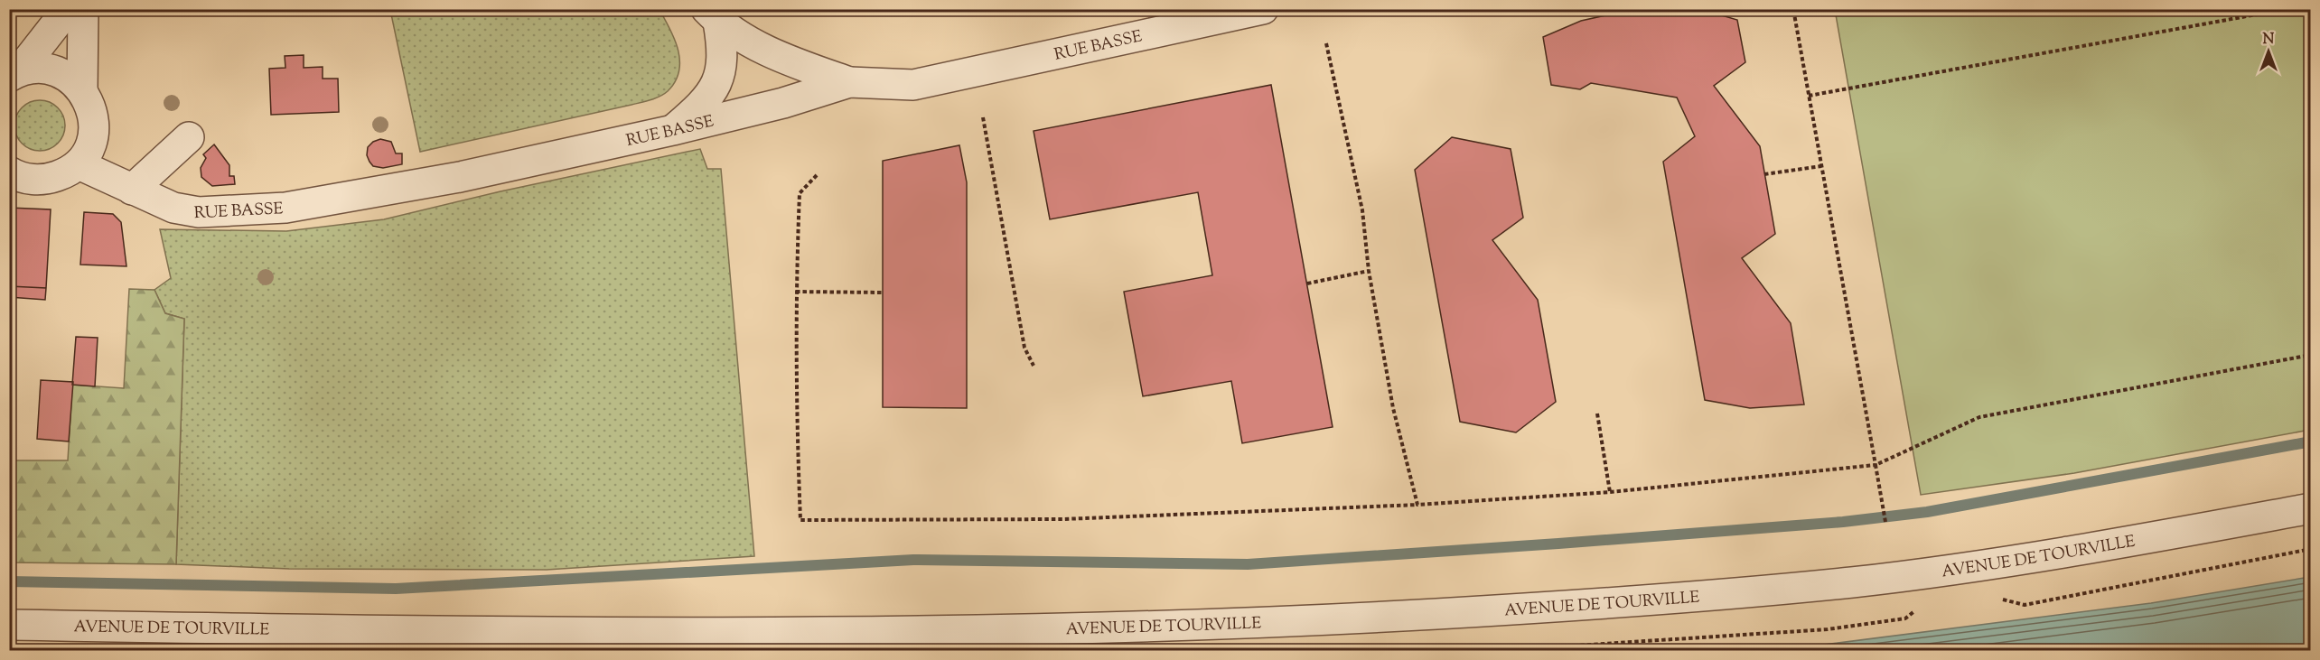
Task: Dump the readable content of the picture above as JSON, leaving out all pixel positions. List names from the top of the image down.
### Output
{
  "streets": {
    "street": ["RUE BASSE", "AVENUE DE TOURVILLE"]
  },
  "north": "top"
}
